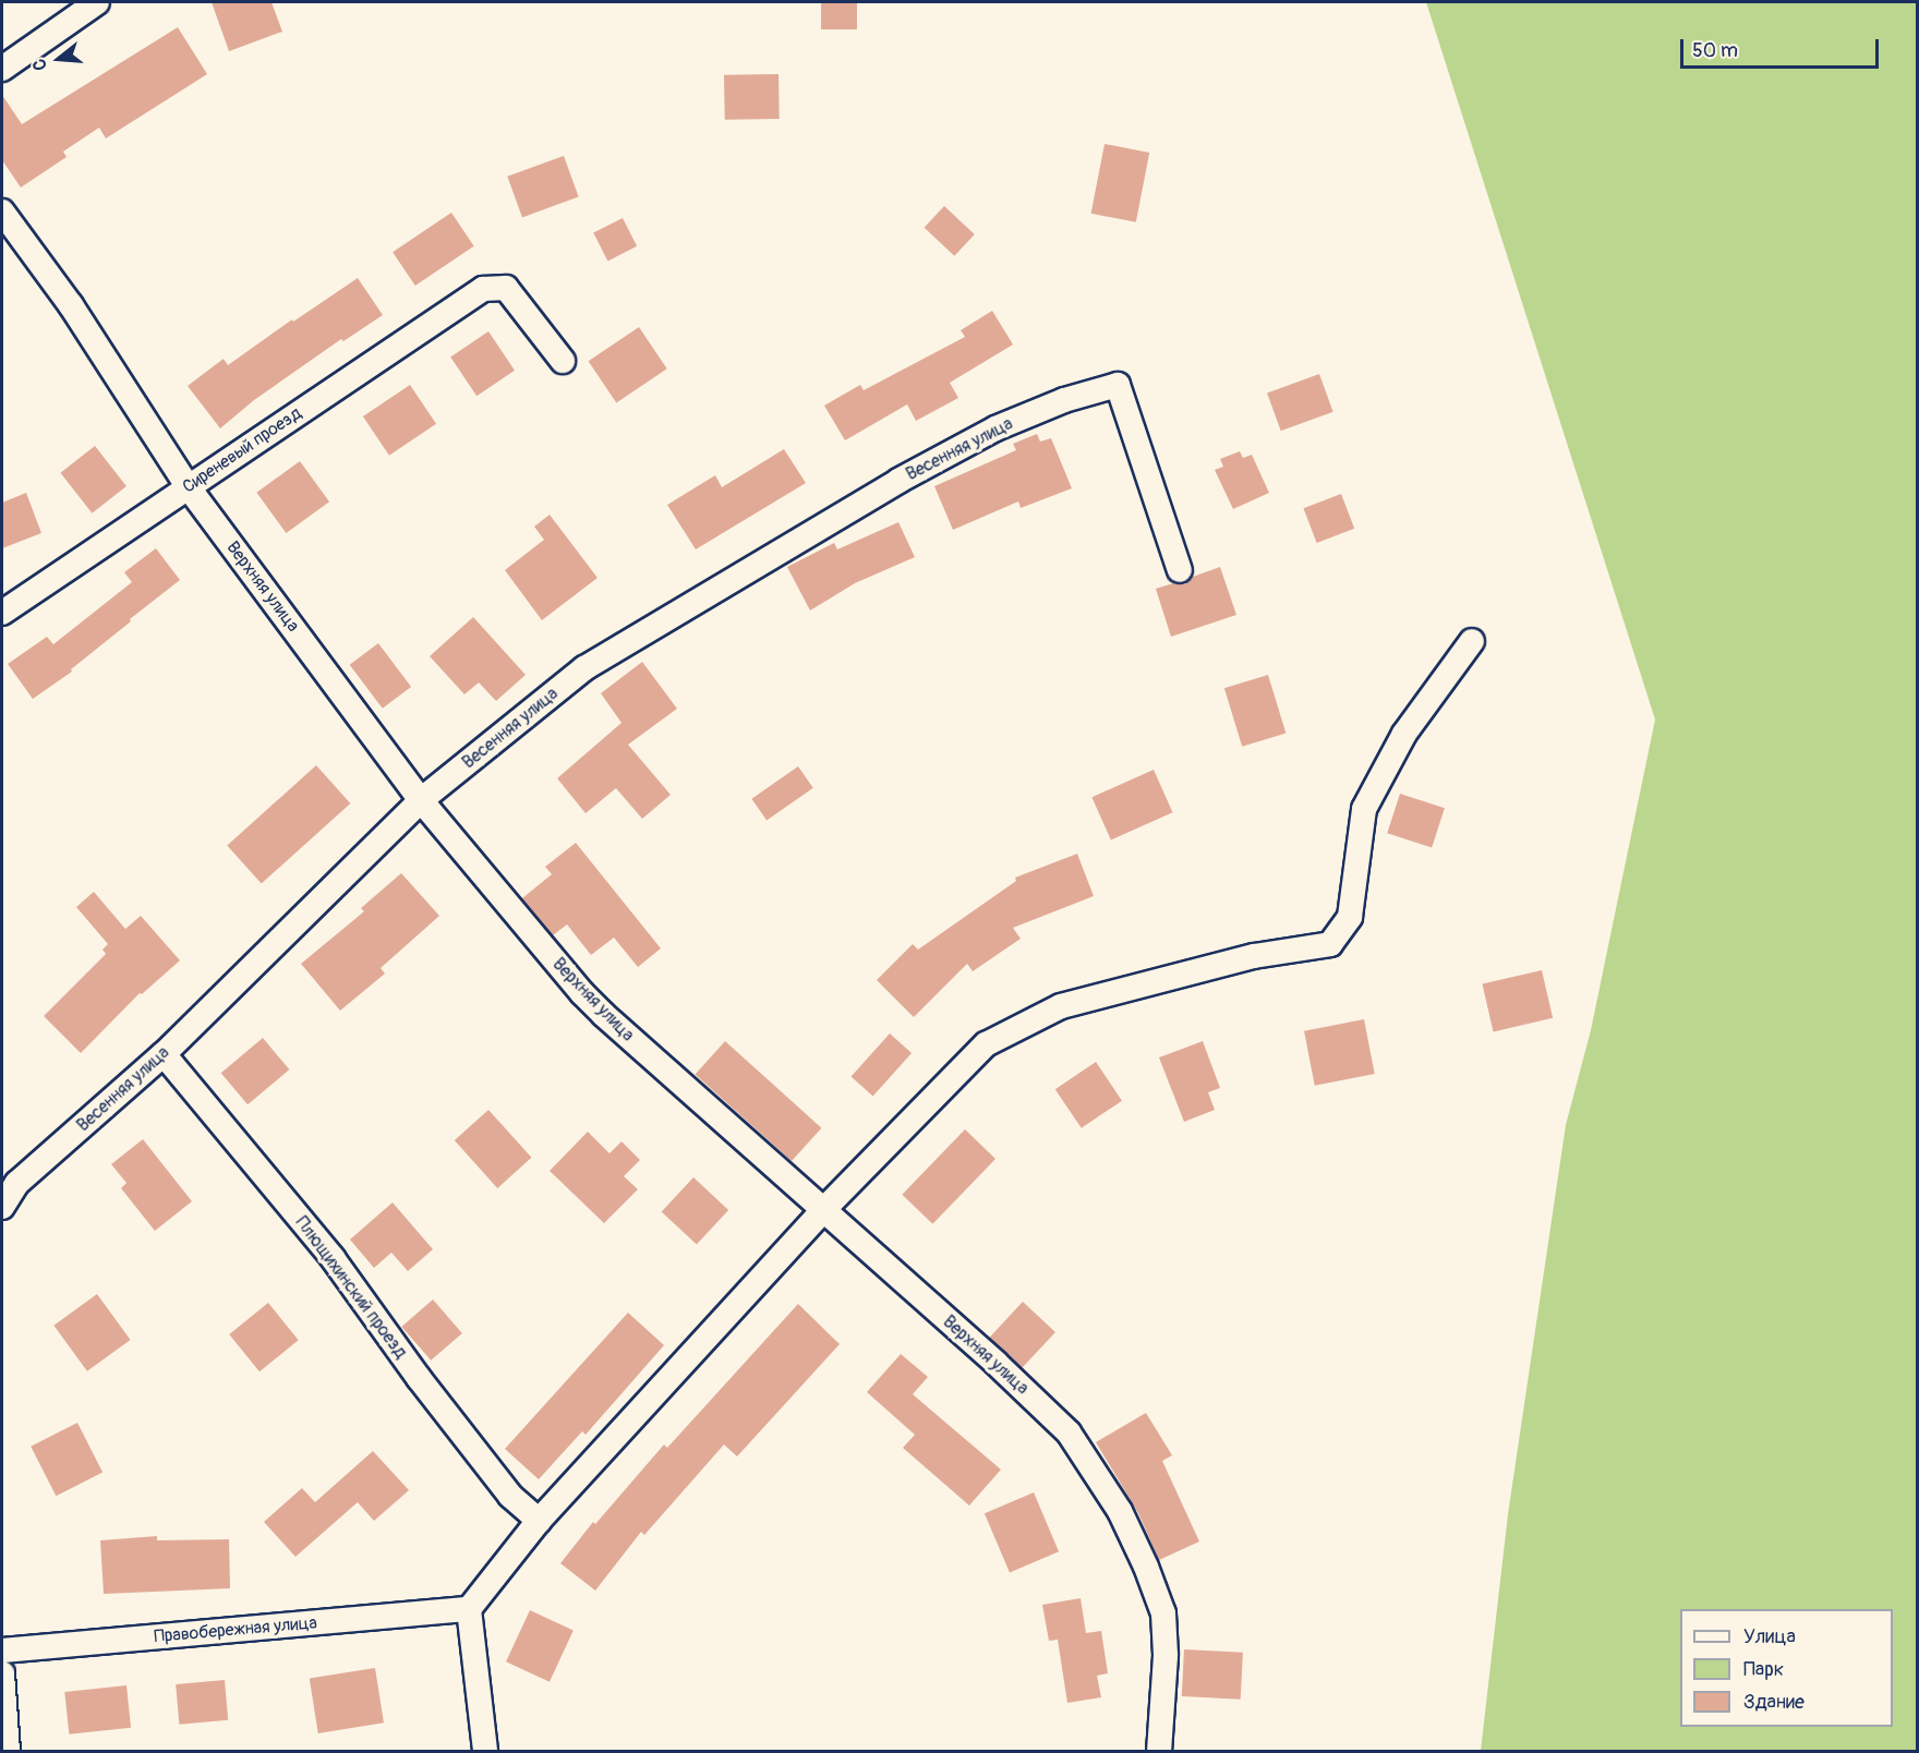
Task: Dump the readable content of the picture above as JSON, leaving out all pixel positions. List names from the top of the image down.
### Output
{
  "streets": {
    "street": [
      "Весенняя улица",
      "Сиреневый проезд",
      "Верхняя улица",
      "Плющихинский проезд",
      "Правобережная улица"
    ]
  },
  "crossings": [
    ["Весенняя улица", "Верхняя улица"],
    ["Весенняя улица", "Плющихинский проезд"],
    ["Сиреневый проезд", "Верхняя улица"]
  ],
  "legend": ["Улица", "Парк", "Здание"],
  "scale_bar": "50 m",
  "north": "left"
}
